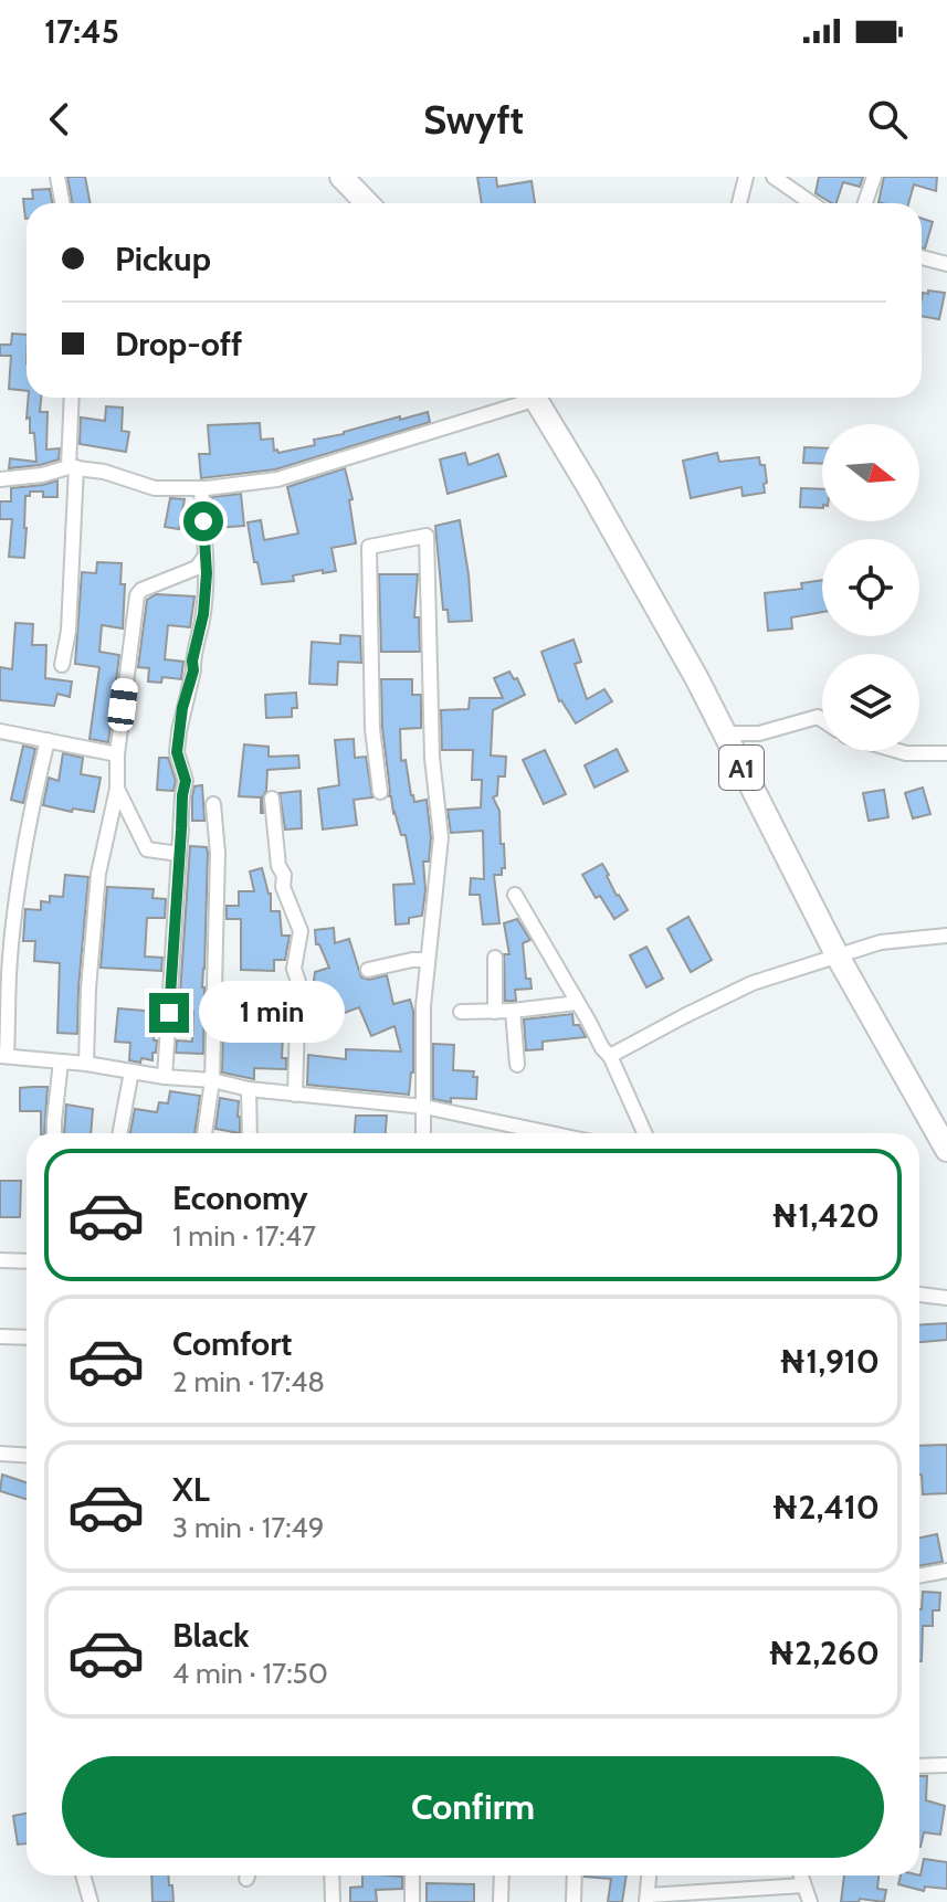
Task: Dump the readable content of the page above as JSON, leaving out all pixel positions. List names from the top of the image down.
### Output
{
  "streets": {
    "highway": ["A1"]
  },
  "north": "right",
  "page": {
    "status": "17:45",
    "header": "Swyft",
    "banner": ["Pickup", "Drop-off"],
    "bubble": "1 min",
    "list": [
      {
        "name": "Economy",
        "note": "1 min · 17:47",
        "value": "₦1,420"
      },
      {
        "name": "Comfort",
        "note": "2 min · 17:48",
        "value": "₦1,910"
      },
      {
        "name": "XL",
        "note": "3 min · 17:49",
        "value": "₦2,410"
      },
      {
        "name": "Black",
        "note": "4 min · 17:50",
        "value": "₦2,260"
      }
    ],
    "buttons": "Confirm"
  }
}
